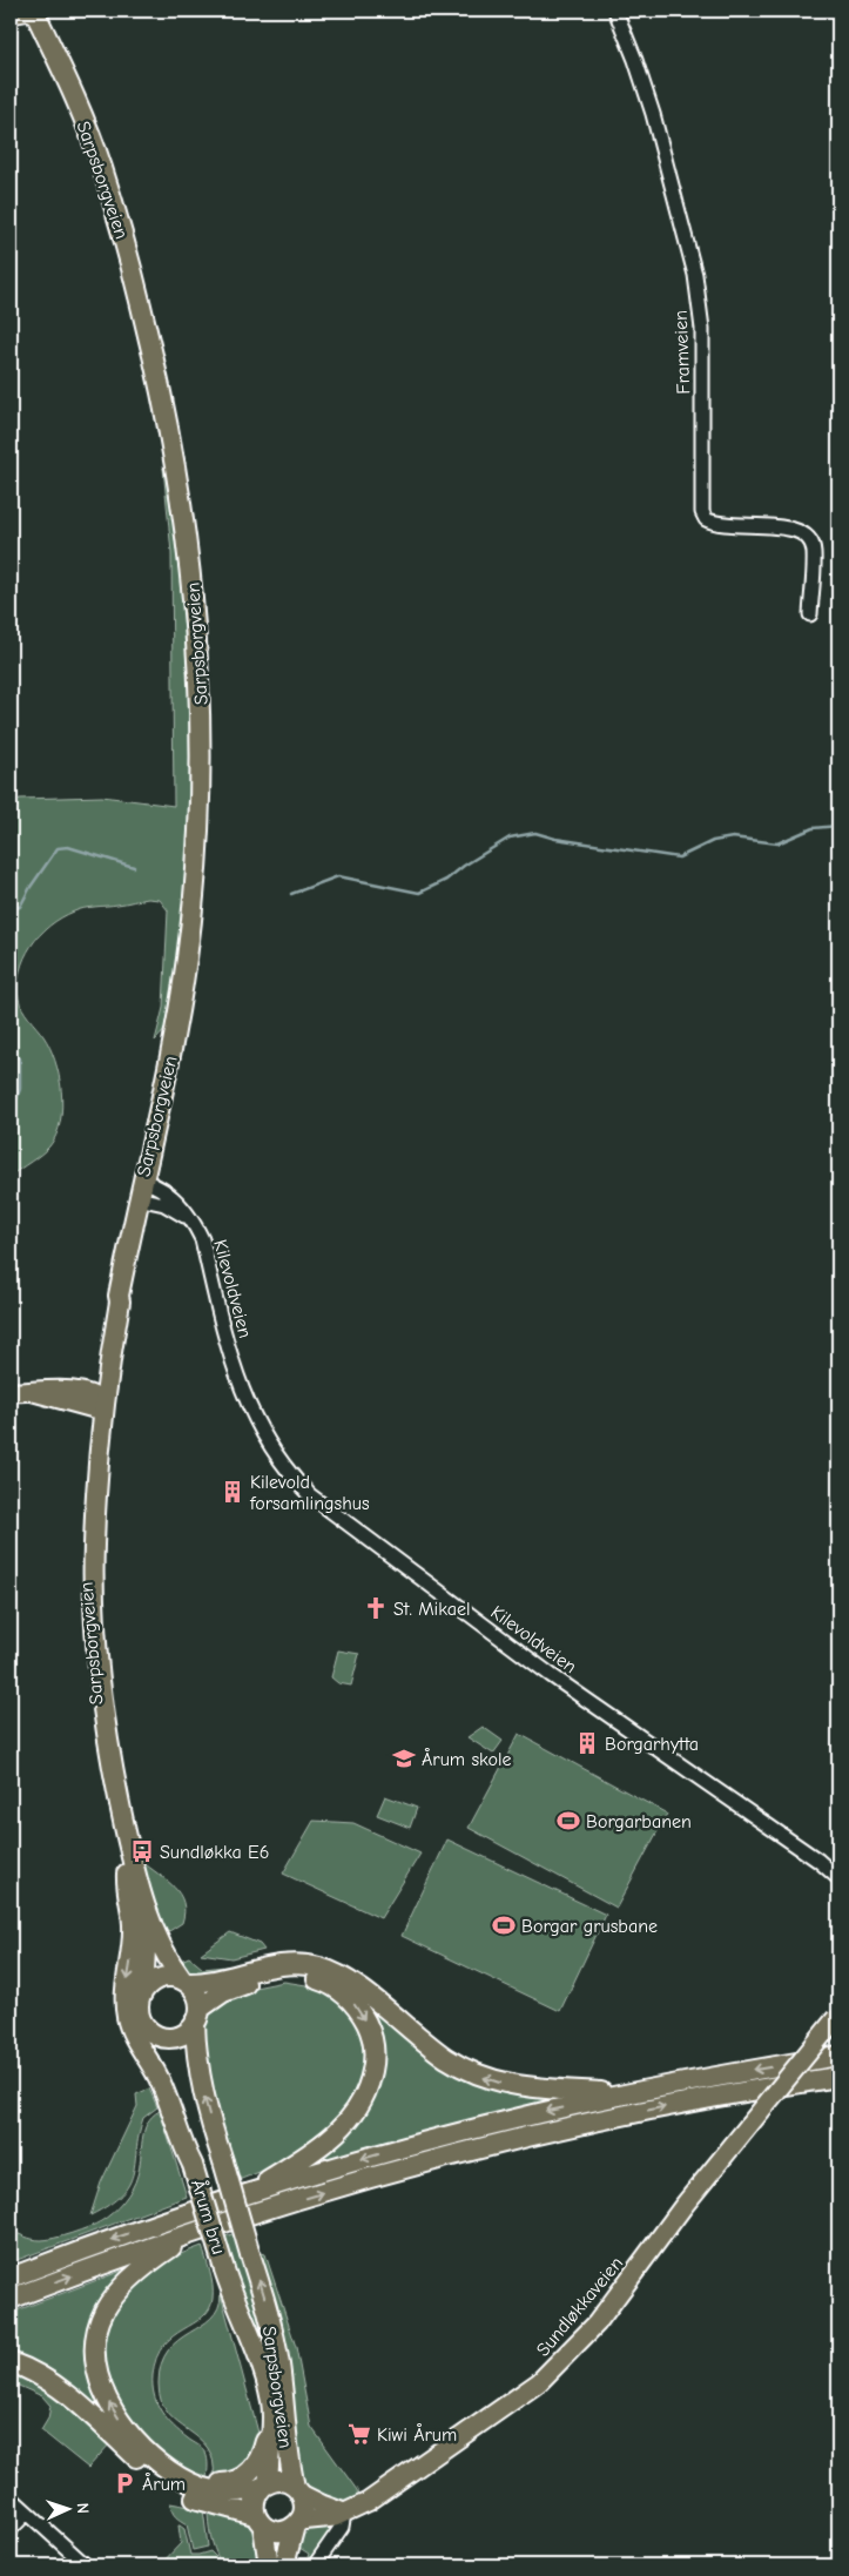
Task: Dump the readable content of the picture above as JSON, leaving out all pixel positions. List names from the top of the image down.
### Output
{
  "streets": {
    "highway": ["Sarpsborgveien", "Årum bru"],
    "main road": ["Sundløkkaveien"],
    "street": ["Framveien", "Kilevoldveien"]
  },
  "crossings": [
    ["Sarpsborgveien", "Kilevoldveien"],
    ["Sarpsborgveien", "Årum bru"],
    ["Sarpsborgveien", "Sundløkkaveien"]
  ],
  "places": {
    "building": ["Kilevold forsamlingshus", "Borgarhytta"],
    "church": ["St. Mikael"],
    "school or university": ["Årum skole"],
    "sports": ["Borgarbanen", "Borgar grusbane"],
    "bus stop": ["Sundløkka E6"],
    "supermarket": ["Kiwi Årum"],
    "parking": ["Årum"]
  },
  "north": "right"
}
